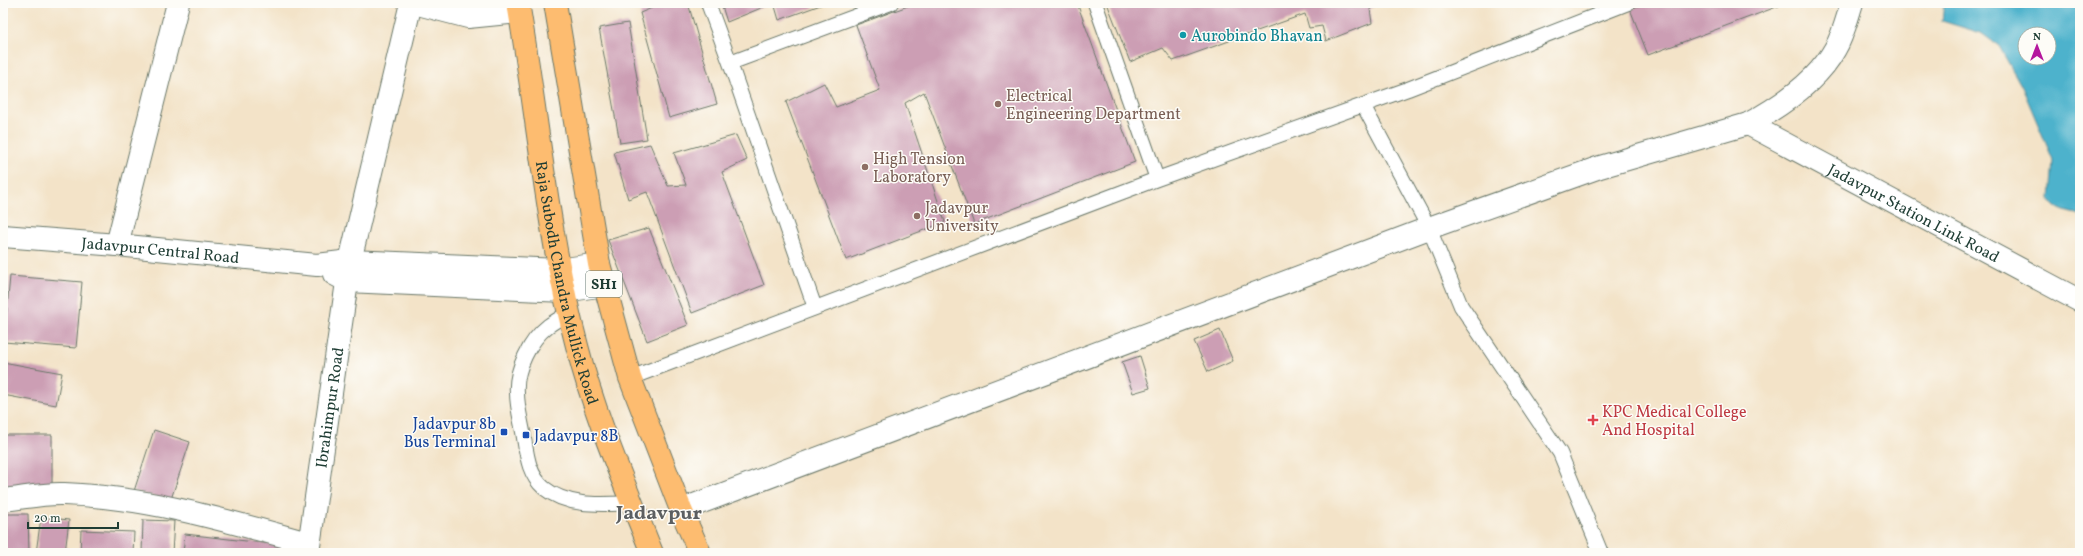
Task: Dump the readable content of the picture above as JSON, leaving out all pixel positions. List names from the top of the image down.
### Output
{
  "streets": {
    "main road": ["Raja Subodh Chandra Mullick Road", "SH1"],
    "street": ["Jadavpur Station Link Road", "Jadavpur Central Road", "Ibrahimpur Road"]
  },
  "crossings": [
    ["Jadavpur Central Road", "Raja Subodh Chandra Mullick Road"],
    ["Jadavpur Central Road", "Ibrahimpur Road"]
  ],
  "districts": ["Jadavpur"],
  "places": {
    "other": [
      "Aurobindo Bhavan",
      "Electrical Engineering Department",
      "High Tension Laboratory",
      "Jadavpur University"
    ],
    "health": ["KPC Medical College And Hospital"],
    "transit": ["Jadavpur 8b Bus Terminal", "Jadavpur 8B"]
  },
  "scale_bar": "20 m",
  "north": "top"
}
